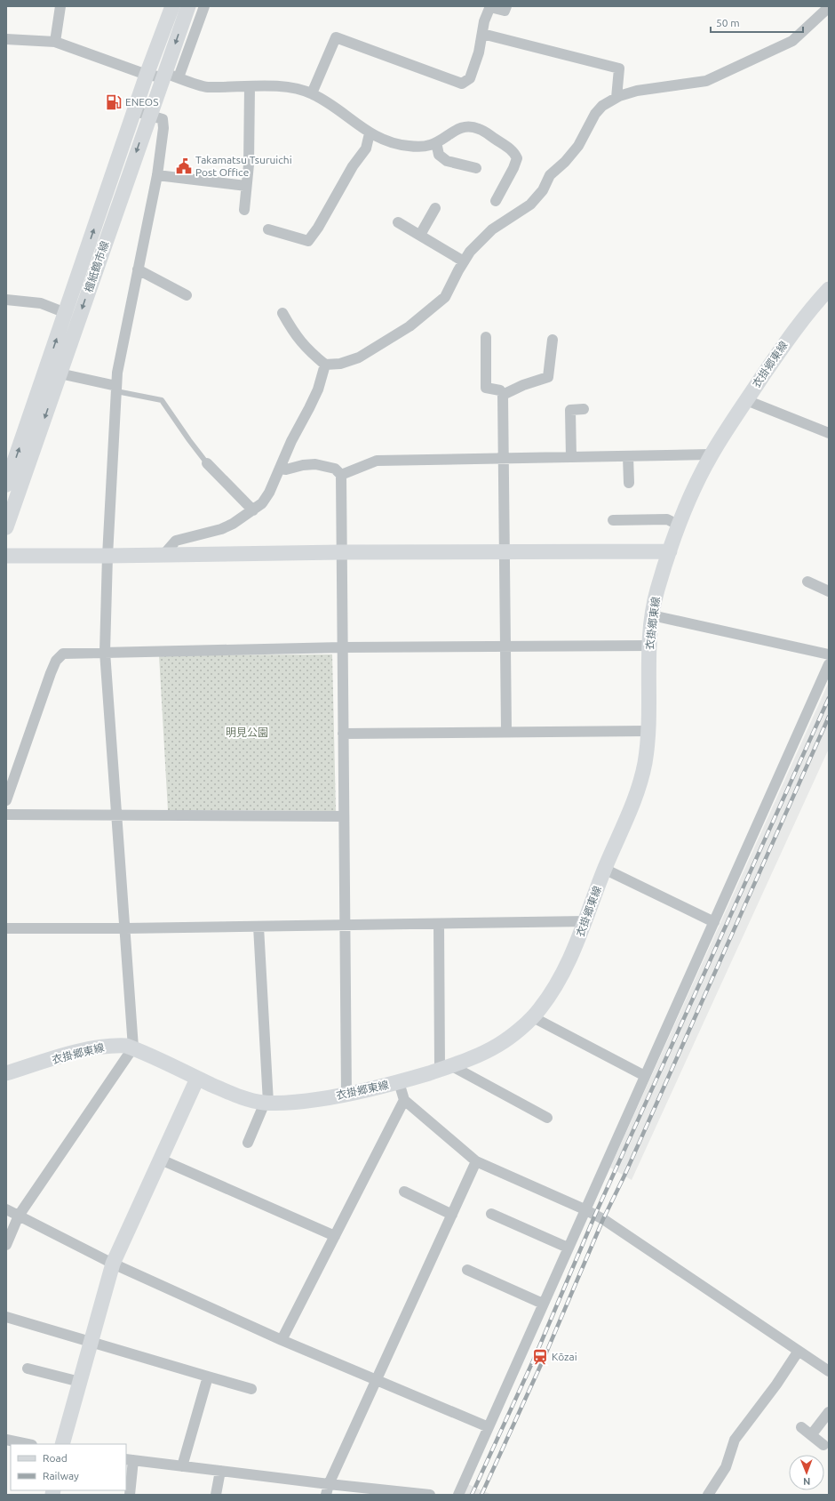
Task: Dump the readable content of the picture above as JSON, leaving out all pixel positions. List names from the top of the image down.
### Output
{
  "streets": {
    "main road": ["檀紙鶴市線", "衣掛郷東線"]
  },
  "parks": ["明見公園"],
  "places": {
    "fuel station": ["ENEOS"],
    "public building": ["Takamatsu Tsuruichi Post Office"],
    "station": ["Kōzai"]
  },
  "legend": ["Road", "Railway"],
  "scale_bar": "50 m",
  "north": "bottom"
}
